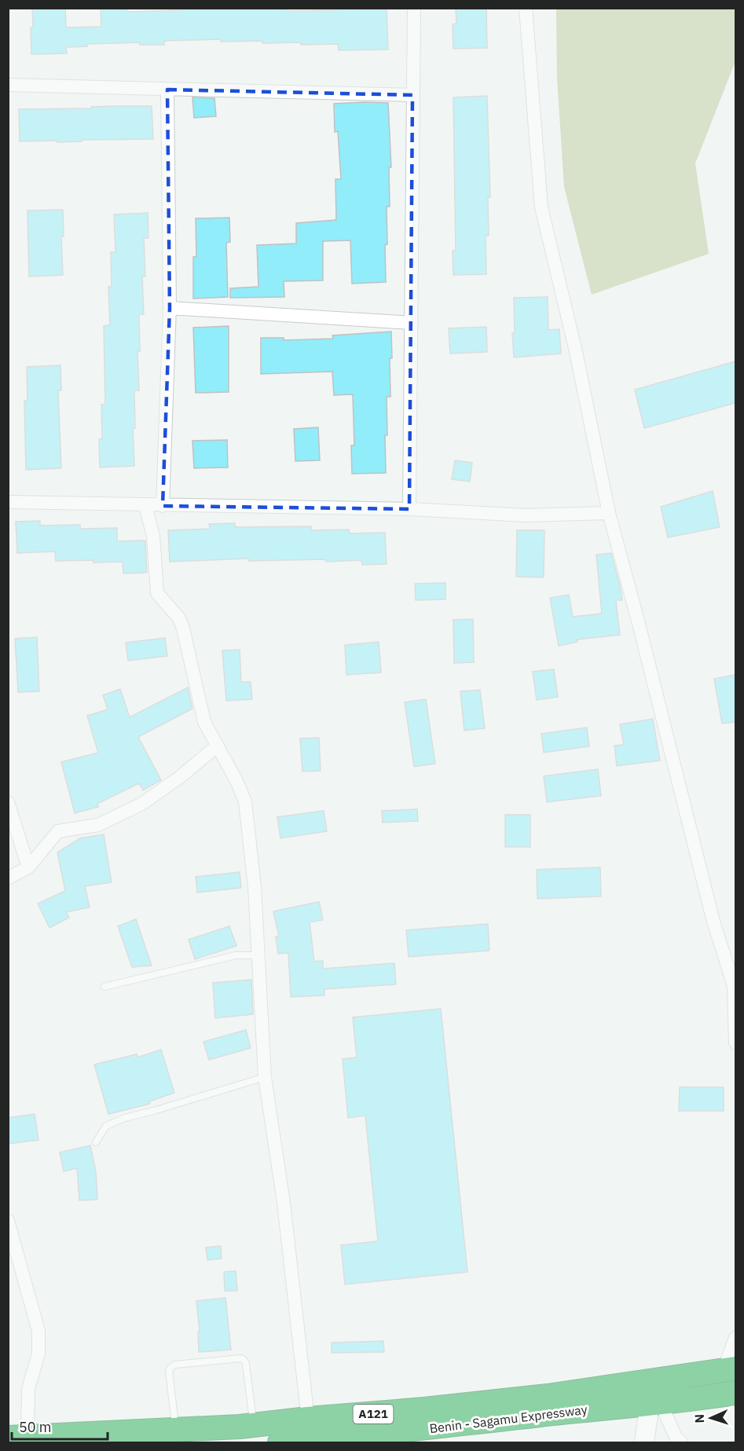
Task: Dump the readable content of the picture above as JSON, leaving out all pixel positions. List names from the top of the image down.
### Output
{
  "streets": {
    "highway": ["A121"]
  },
  "scale_bar": "50 m",
  "north": "left"
}
